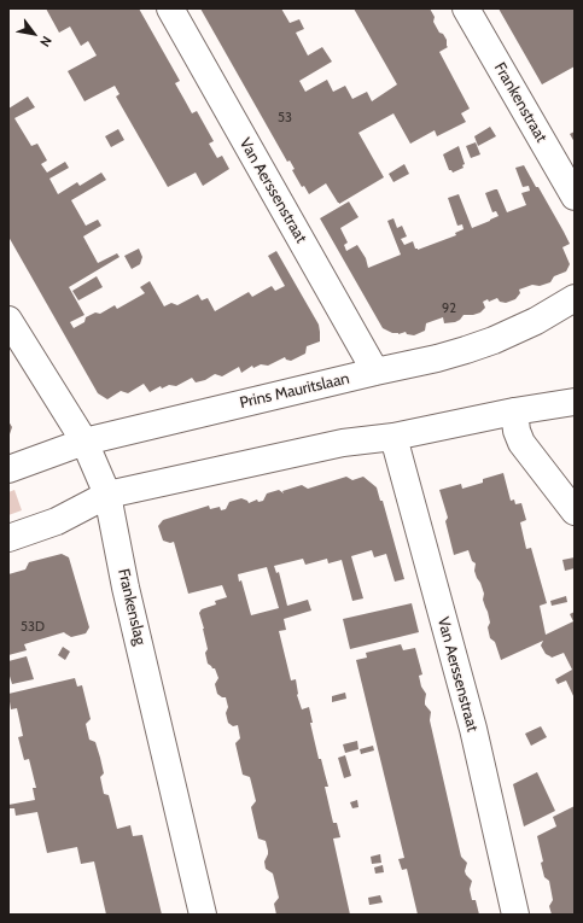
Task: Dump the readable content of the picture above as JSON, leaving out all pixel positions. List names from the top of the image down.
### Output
{
  "streets": {
    "street": [
      "Frankenstraat",
      "Van Aerssenstraat",
      "Prins Mauritslaan",
      "Frankenslag"
    ]
  },
  "crossings": [
    ["Van Aerssenstraat", "Prins Mauritslaan"],
    ["Prins Mauritslaan", "Frankenslag"]
  ],
  "house_numbers": ["53", "92", "53D"],
  "north": "bottom right"
}
